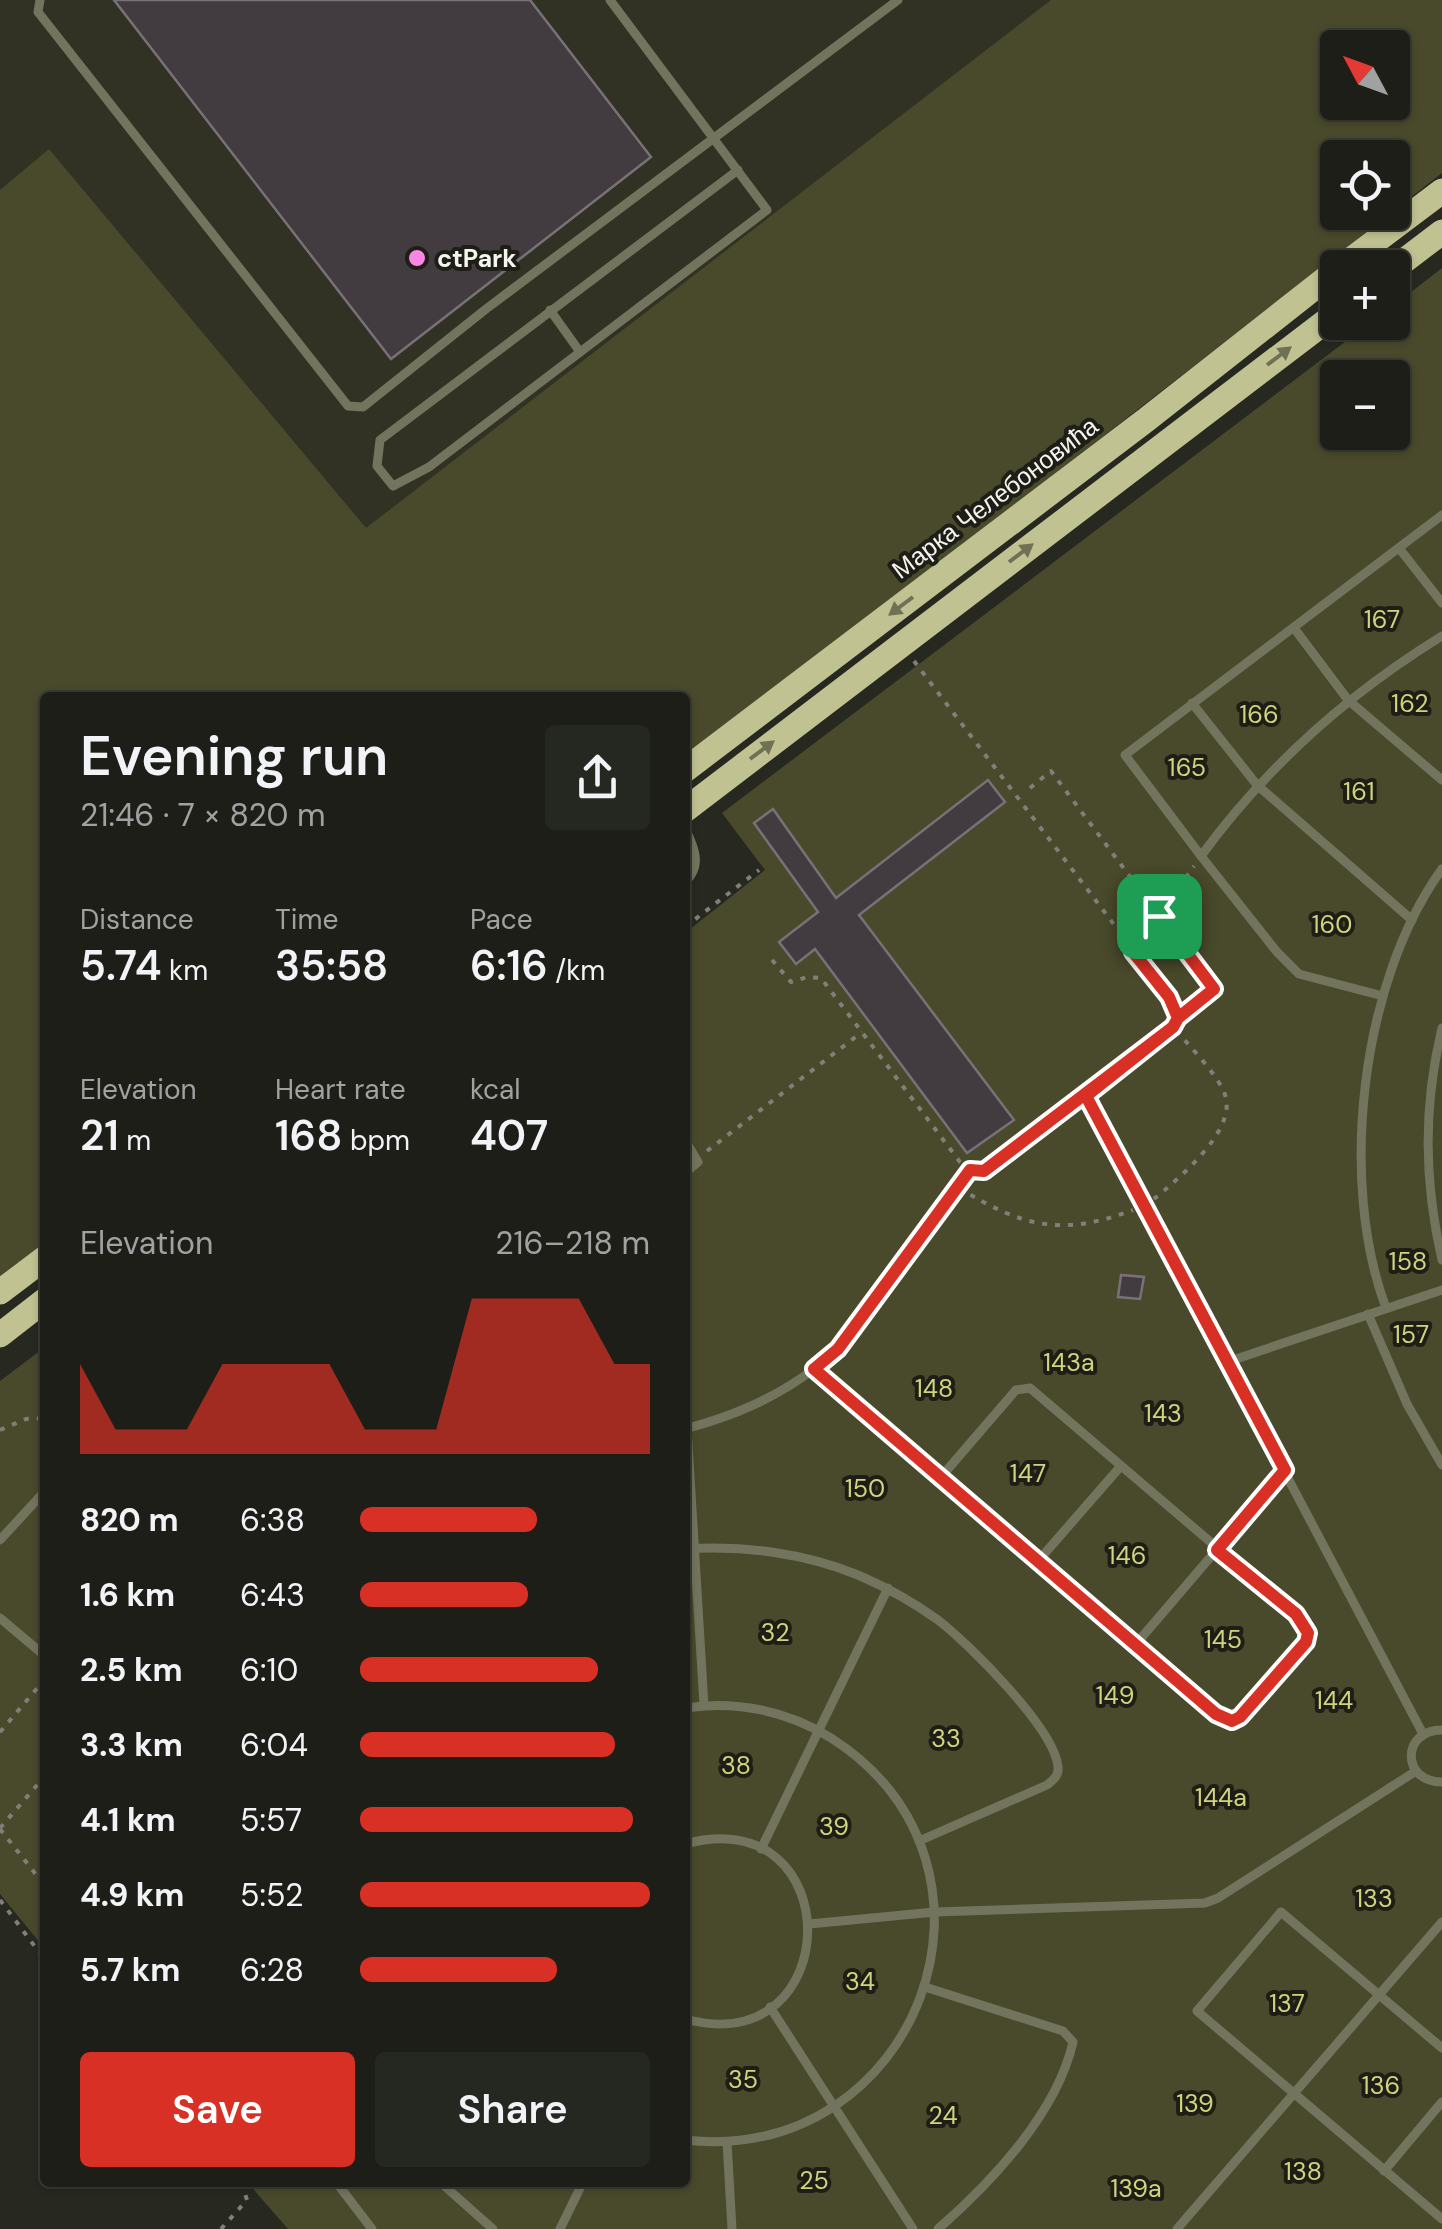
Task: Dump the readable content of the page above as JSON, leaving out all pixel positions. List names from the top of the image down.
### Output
{
  "streets": {
    "main road": ["Марка Челебоновића"]
  },
  "parks": [
    "167",
    "162",
    "166",
    "165",
    "161",
    "160",
    "158",
    "157",
    "143a",
    "148",
    "143",
    "147",
    "150",
    "146",
    "32",
    "145",
    "149",
    "144",
    "33",
    "38",
    "144a",
    "39",
    "133",
    "34",
    "137",
    "35",
    "136",
    "139",
    "24",
    "138",
    "25",
    "139a"
  ],
  "places": ["ctPark"],
  "north": "top left",
  "page": {
    "map_buttons": ["+", "−"],
    "heading": ["Evening run", "21:46 · 7 × 820 m"],
    "stats": [
      ["Distance", "5.74 km"],
      ["Time", "35:58"],
      ["Pace", "6:16 /km"],
      ["Elevation", "21 m"],
      ["Heart rate", "168 bpm"],
      ["kcal", "407"]
    ],
    "chart": ["Elevation", "216–218 m"],
    "list": [
      {
        "name": "820 m",
        "note": "6:38"
      },
      {
        "name": "1.6 km",
        "note": "6:43"
      },
      {
        "name": "2.5 km",
        "note": "6:10"
      },
      {
        "name": "3.3 km",
        "note": "6:04"
      },
      {
        "name": "4.1 km",
        "note": "5:57"
      },
      {
        "name": "4.9 km",
        "note": "5:52"
      },
      {
        "name": "5.7 km",
        "note": "6:28"
      }
    ],
    "buttons": ["Save", "Share"]
  }
}
